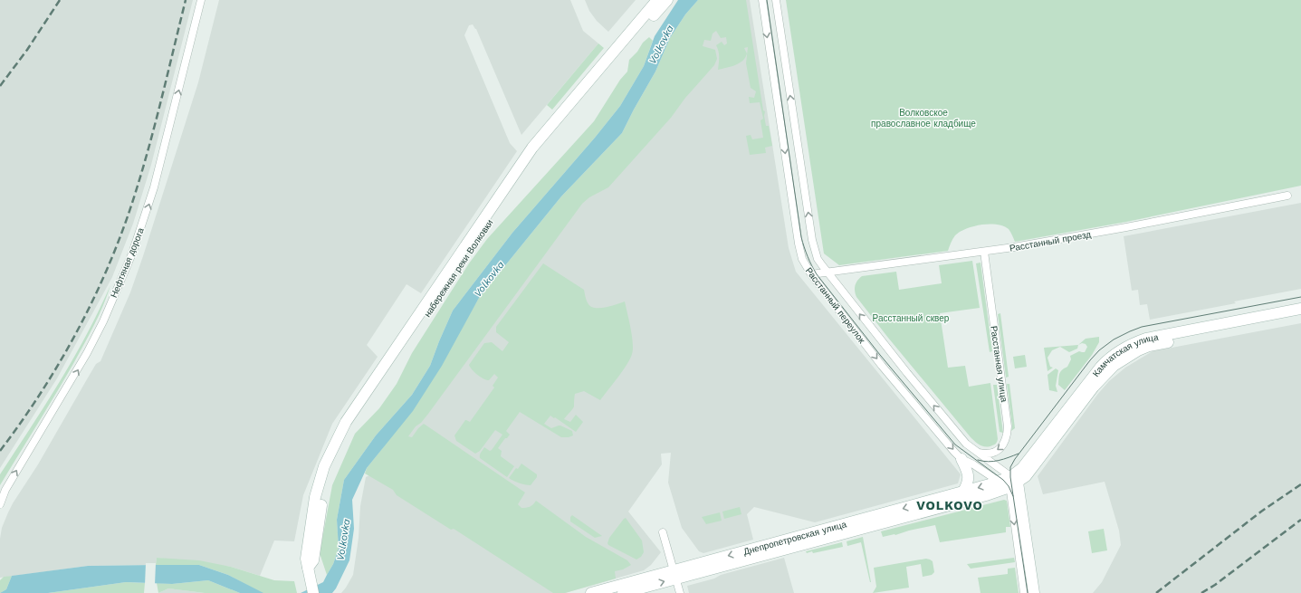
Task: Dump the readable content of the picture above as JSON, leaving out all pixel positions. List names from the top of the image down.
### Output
{
  "streets": {
    "main road": ["набережная реки Волковки", "Камчатская улица", "Днепропетровская улица"],
    "street": [
      "Расстанный проезд",
      "Нефтяная дорога",
      "Расстанный переулок",
      "Расстанная улица"
    ]
  },
  "crossings": [
    ["Расстанный проезд", "Расстанный переулок"],
    ["Расстанный проезд", "Расстанная улица"],
    ["Расстанный переулок", "Камчатская улица"],
    ["Расстанный переулок", "Расстанная улица"],
    ["Расстанный переулок", "Днепропетровская улица"],
    ["Камчатская улица", "Днепропетровская улица"]
  ],
  "one_way": ["Нефтяная дорога", "Расстанная улица"],
  "districts": ["VOLKOVO"],
  "water": ["Volkovka"],
  "parks": ["Волковское православное кладбище", "Расстанный сквер"]
}
